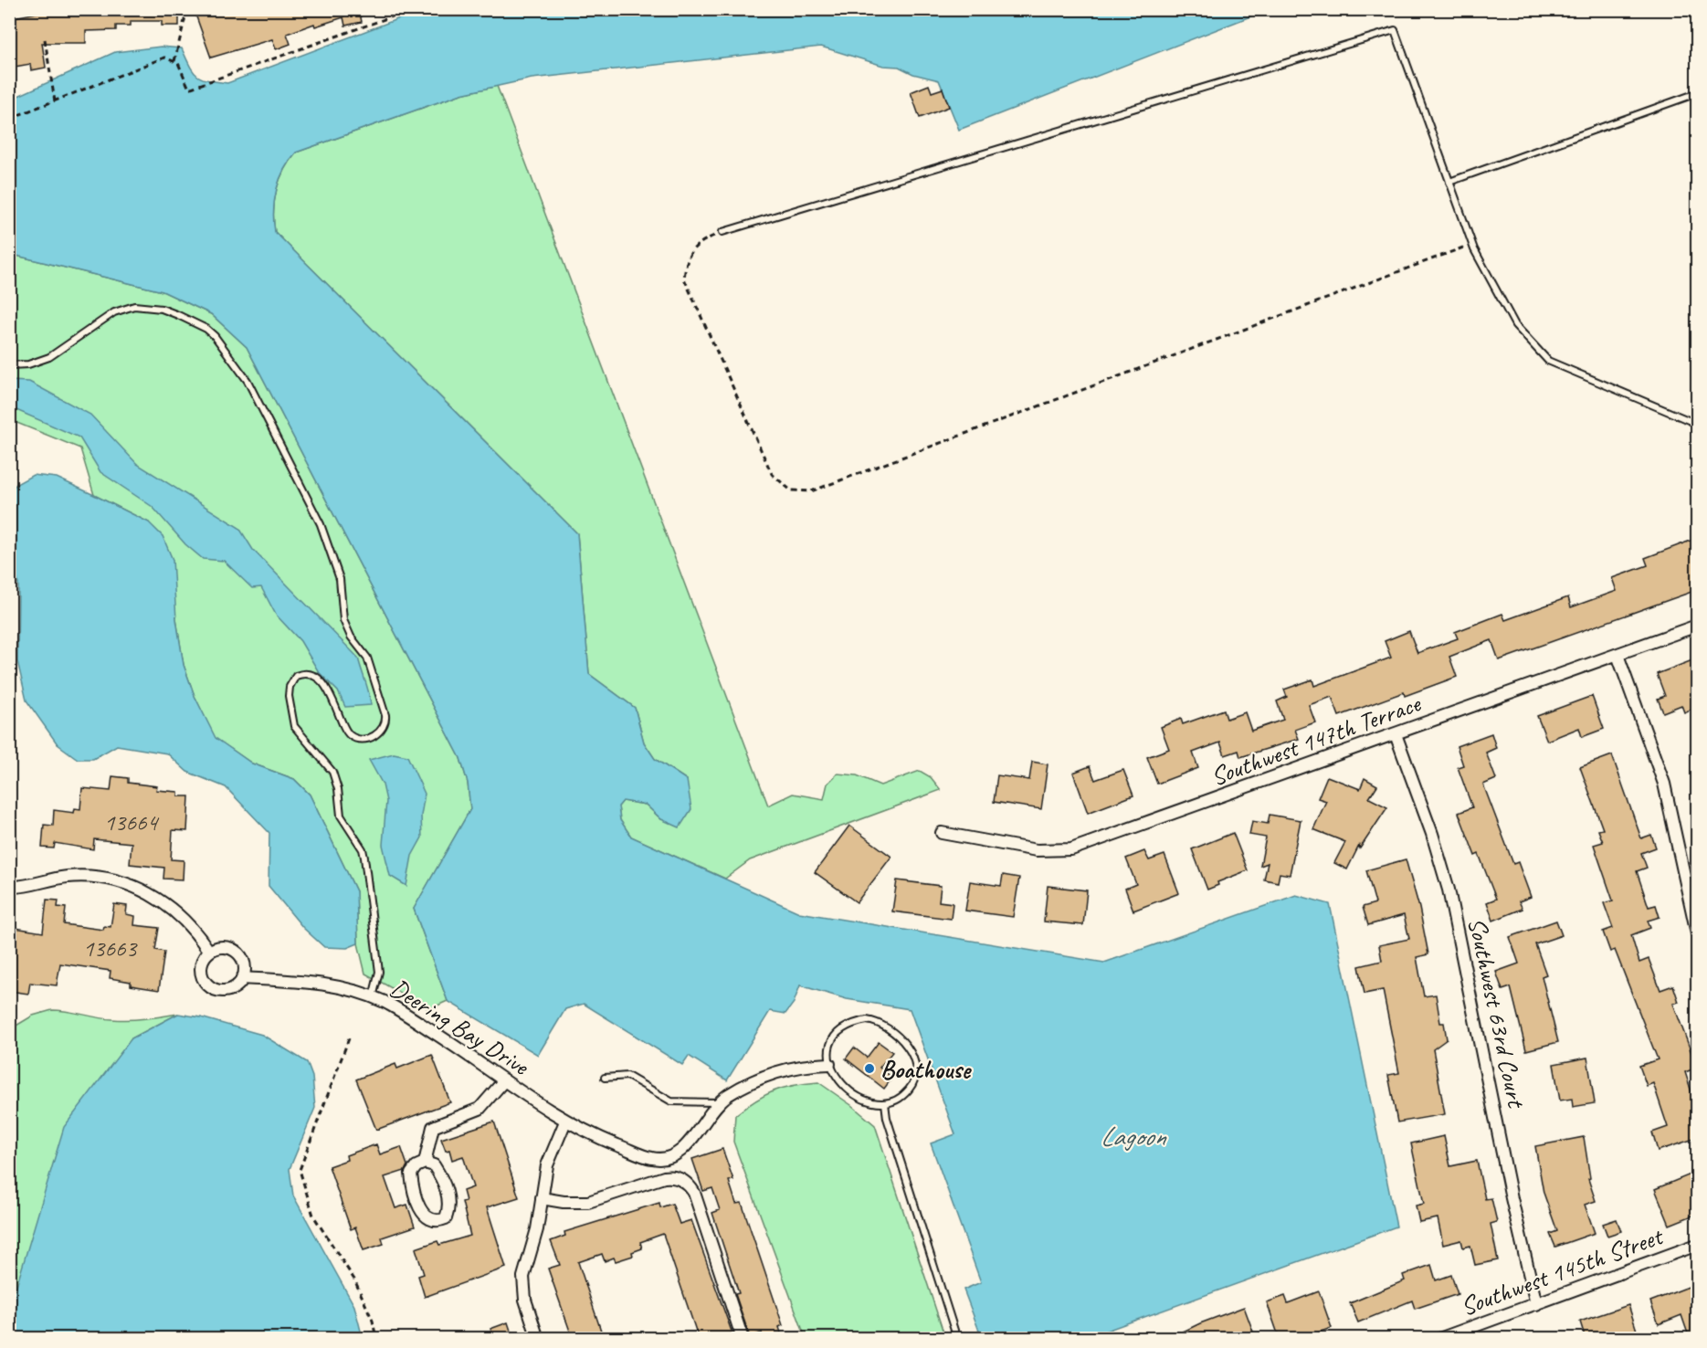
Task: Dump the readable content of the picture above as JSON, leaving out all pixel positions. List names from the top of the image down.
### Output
{
  "streets": {
    "street": [
      "Southwest 147th Terrace",
      "Southwest 63rd Court",
      "Deering Bay Drive",
      "Southwest 145th Street"
    ]
  },
  "crossings": [
    ["Southwest 147th Terrace", "Southwest 63rd Court"],
    ["Southwest 63rd Court", "Southwest 145th Street"]
  ],
  "water": ["Lagoon"],
  "places": ["Boathouse"],
  "house_numbers": ["13664", "13663"]
}
